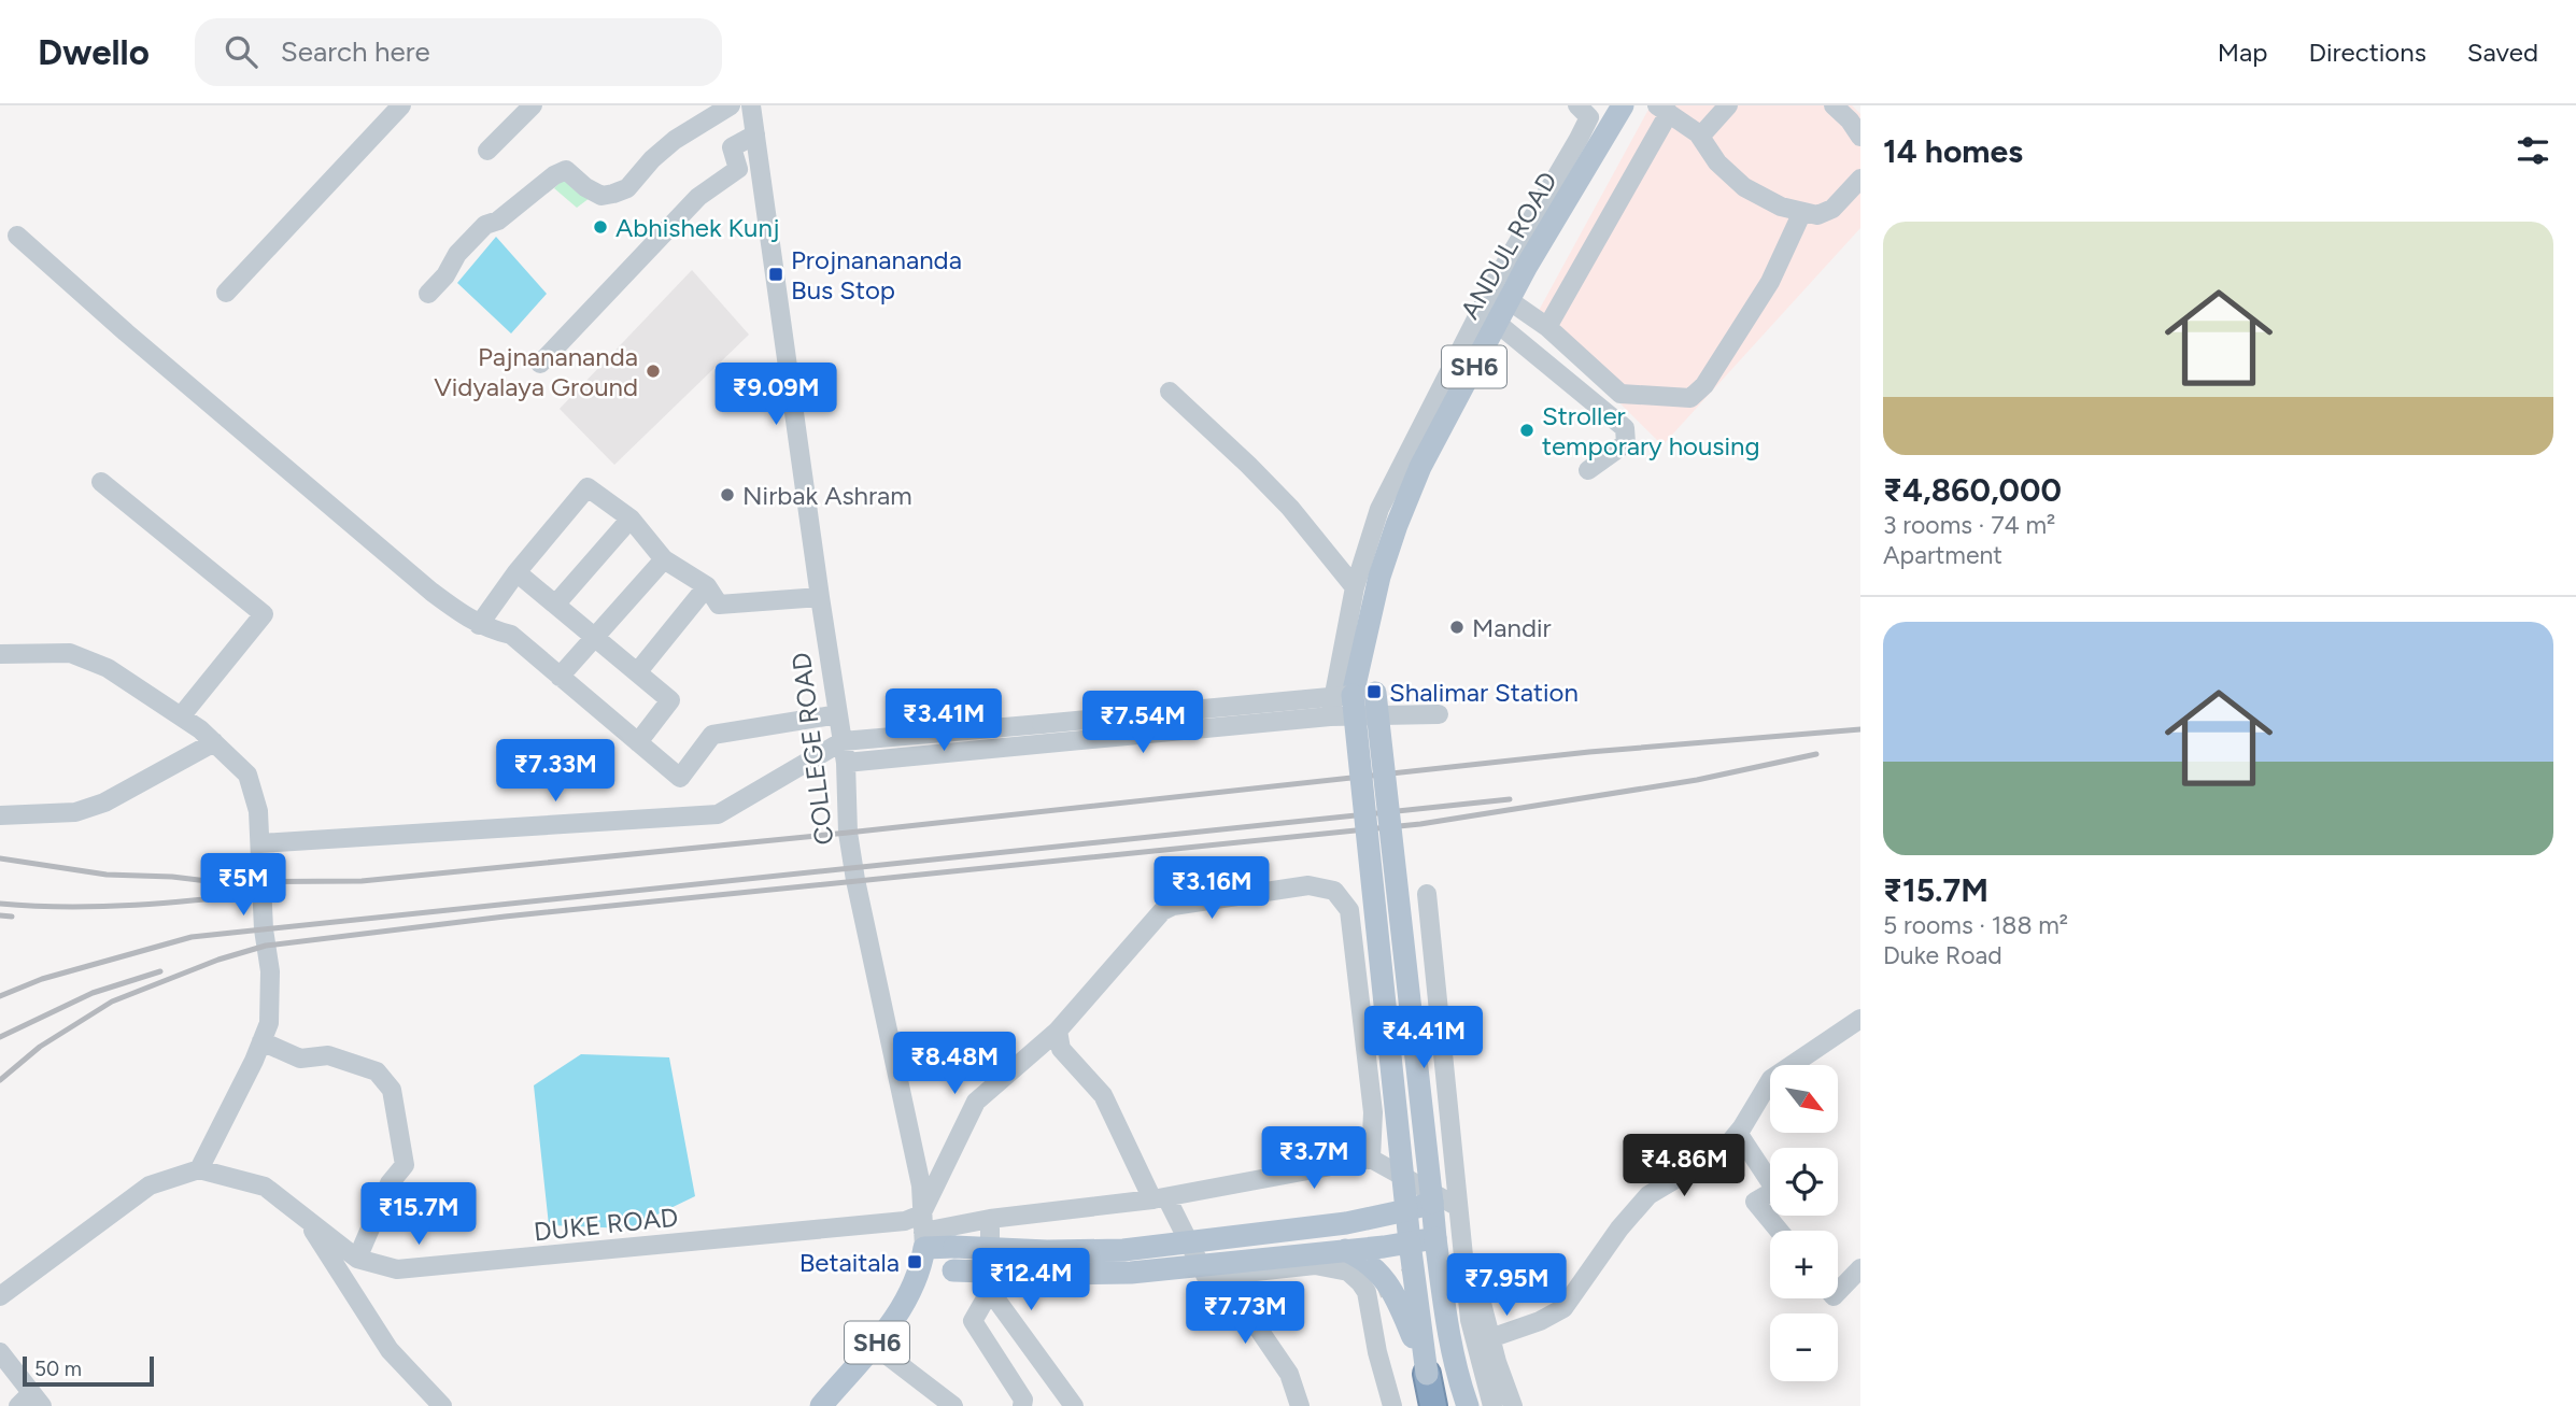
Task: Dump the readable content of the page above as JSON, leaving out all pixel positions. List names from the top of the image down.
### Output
{
  "streets": {
    "main road": ["ANDUL ROAD", "SH6"],
    "street": ["COLLEGE ROAD", "DUKE ROAD"]
  },
  "crossings": [
    ["SH6", "COLLEGE ROAD"],
    ["SH6", "DUKE ROAD"],
    ["COLLEGE ROAD", "DUKE ROAD"]
  ],
  "places": {
    "other": [
      "Abhishek Kunj",
      "Pajnanananda Vidyalaya Ground",
      "Stroller temporary housing",
      "Nirbak Ashram",
      "Mandir"
    ],
    "transit": ["Projnanananda Bus Stop", "Shalimar Station", "Betaitala"]
  },
  "scale_bar": "50 m",
  "north": "bottom right",
  "page": {
    "header": "Dwello",
    "search": "Search here",
    "nav": ["Map", "Directions", "Saved"],
    "heading": "14 homes",
    "list": [
      {
        "name": "₹4,860,000",
        "note": "3 rooms · 74 m² · Apartment"
      },
      {
        "name": "₹15.7M",
        "note": "5 rooms · 188 m² · Duke Road"
      }
    ],
    "price": [
      "₹9.09M",
      "₹3.41M",
      "₹7.54M",
      "₹7.33M",
      "₹5M",
      "₹3.16M",
      "₹4.41M",
      "₹8.48M",
      "₹3.7M",
      "₹4.86M",
      "₹15.7M",
      "₹12.4M",
      "₹7.95M",
      "₹7.73M"
    ],
    "map_buttons": ["+", "−"],
    "scale": "50 m"
  }
}
